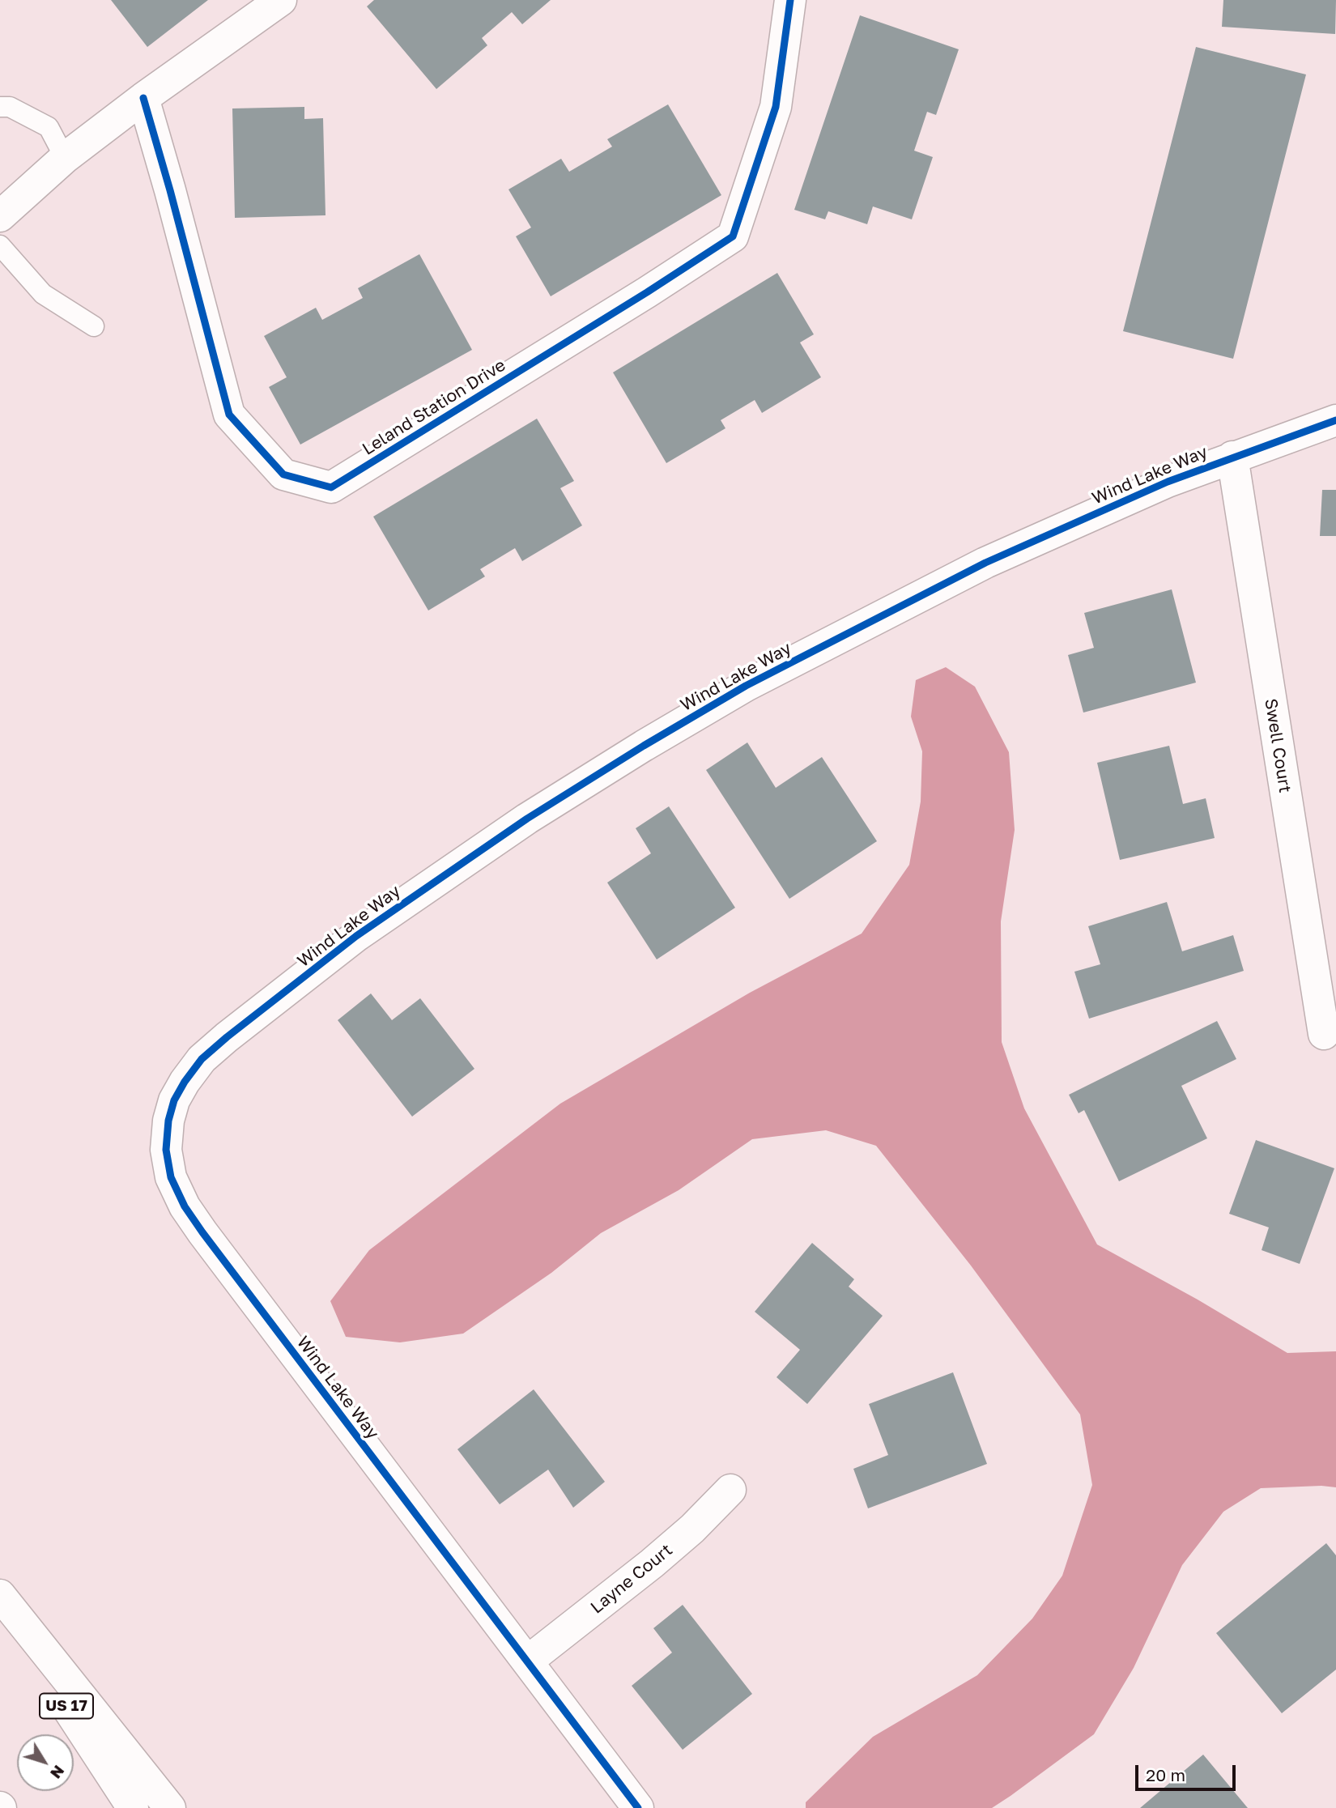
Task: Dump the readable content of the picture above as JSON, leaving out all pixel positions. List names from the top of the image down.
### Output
{
  "streets": {
    "main road": [
      "Leland Station Drive",
      "Wind Lake Way",
      "Swell Court",
      "Layne Court",
      "US 17"
    ]
  },
  "crossings": [
    ["Wind Lake Way", "Swell Court"],
    ["Wind Lake Way", "Layne Court"]
  ],
  "scale_bar": "20 m",
  "north": "bottom right"
}
